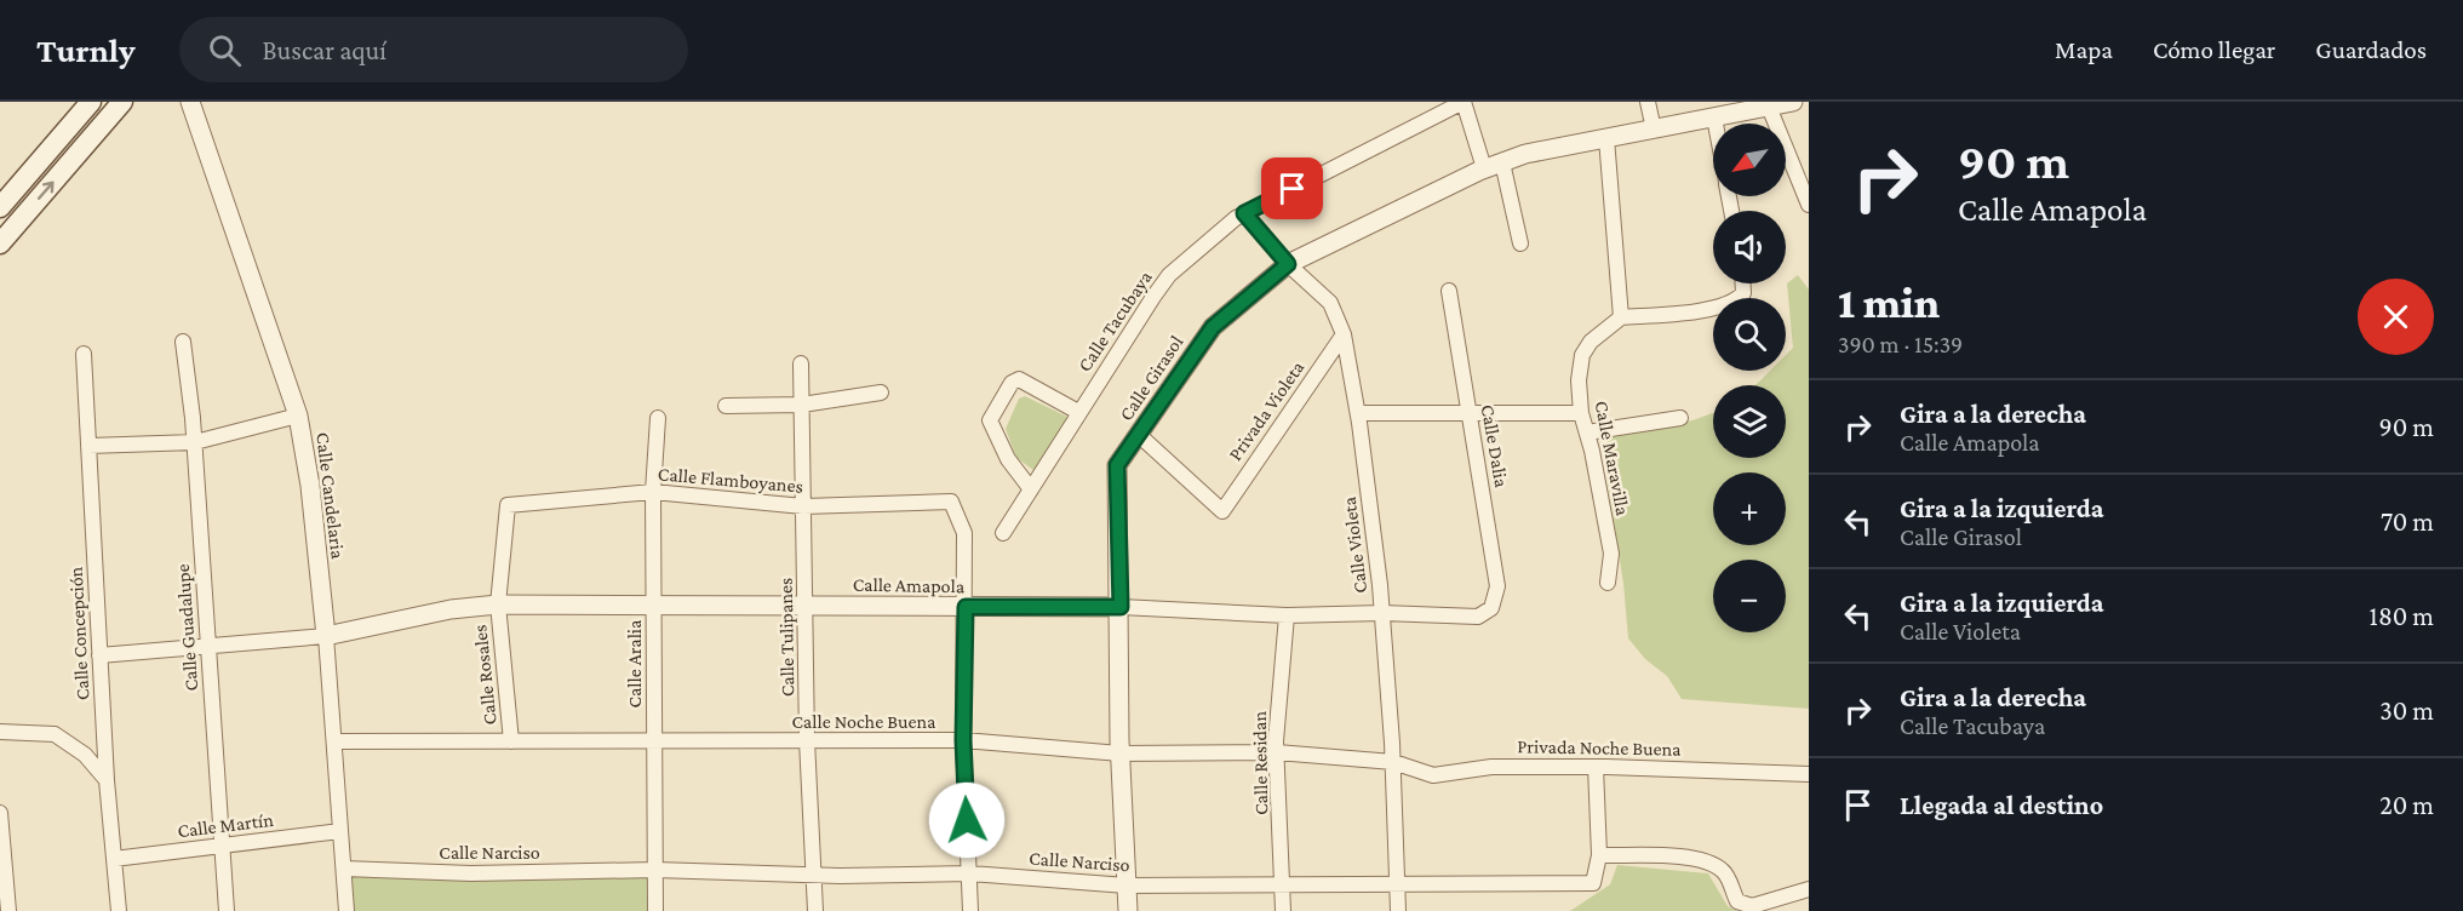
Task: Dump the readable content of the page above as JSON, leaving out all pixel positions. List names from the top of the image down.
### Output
{
  "streets": {
    "street": [
      "Calle Tacubaya",
      "Calle Girasol",
      "Privada Violeta",
      "Calle Dalia",
      "Calle Maravilla",
      "Calle Flamboyanes",
      "Calle Candelaria",
      "Calle Violeta",
      "Calle Amapola",
      "Calle Guadalupe",
      "Calle Concepción",
      "Calle Tulipanes",
      "Calle Aralia",
      "Calle Rosales",
      "Calle Noche Buena",
      "Privada Noche Buena",
      "Calle Residan",
      "Calle Martín",
      "Calle Narciso"
    ]
  },
  "crossings": [
    ["Calle Tacubaya", "Calle Violeta"],
    ["Calle Girasol", "Privada Violeta"],
    ["Calle Girasol", "Calle Violeta"],
    ["Calle Girasol", "Calle Amapola"],
    ["Calle Girasol", "Calle Noche Buena"],
    ["Calle Girasol", "Calle Narciso"],
    ["Privada Violeta", "Calle Violeta"],
    ["Calle Dalia", "Calle Amapola"],
    ["Calle Flamboyanes", "Calle Amapola"],
    ["Calle Flamboyanes", "Calle Tulipanes"],
    ["Calle Flamboyanes", "Calle Aralia"],
    ["Calle Flamboyanes", "Calle Rosales"],
    ["Calle Candelaria", "Calle Amapola"],
    ["Calle Candelaria", "Calle Noche Buena"],
    ["Calle Candelaria", "Calle Martín"],
    ["Calle Candelaria", "Calle Narciso"],
    ["Calle Violeta", "Calle Amapola"],
    ["Calle Violeta", "Calle Noche Buena"],
    ["Calle Violeta", "Privada Noche Buena"],
    ["Calle Violeta", "Calle Narciso"],
    ["Calle Amapola", "Calle Tulipanes"],
    ["Calle Amapola", "Calle Aralia"],
    ["Calle Amapola", "Calle Rosales"],
    ["Calle Amapola", "Calle Residan"],
    ["Calle Guadalupe", "Calle Martín"],
    ["Calle Concepción", "Calle Martín"],
    ["Calle Tulipanes", "Calle Noche Buena"],
    ["Calle Tulipanes", "Calle Narciso"],
    ["Calle Aralia", "Calle Noche Buena"],
    ["Calle Aralia", "Calle Narciso"],
    ["Calle Rosales", "Calle Noche Buena"],
    ["Calle Noche Buena", "Privada Noche Buena"],
    ["Calle Noche Buena", "Calle Residan"],
    ["Calle Residan", "Calle Narciso"]
  ],
  "north": "bottom left",
  "page": {
    "header": "Turnly",
    "search": "Buscar aquí",
    "nav": ["Mapa", "Cómo llegar", "Guardados"],
    "turn": ["90 m", "Calle Amapola"],
    "map_buttons": ["+", "−"],
    "heading": ["1 min", "390 m · 15:39"],
    "list": [
      {
        "name": "Gira a la derecha",
        "note": "Calle Amapola",
        "value": "90 m"
      },
      {
        "name": "Gira a la izquierda",
        "note": "Calle Girasol",
        "value": "70 m"
      },
      {
        "name": "Gira a la izquierda",
        "note": "Calle Violeta",
        "value": "180 m"
      },
      {
        "name": "Gira a la derecha",
        "note": "Calle Tacubaya",
        "value": "30 m"
      },
      {
        "name": "Llegada al destino",
        "value": "20 m"
      }
    ]
  }
}
